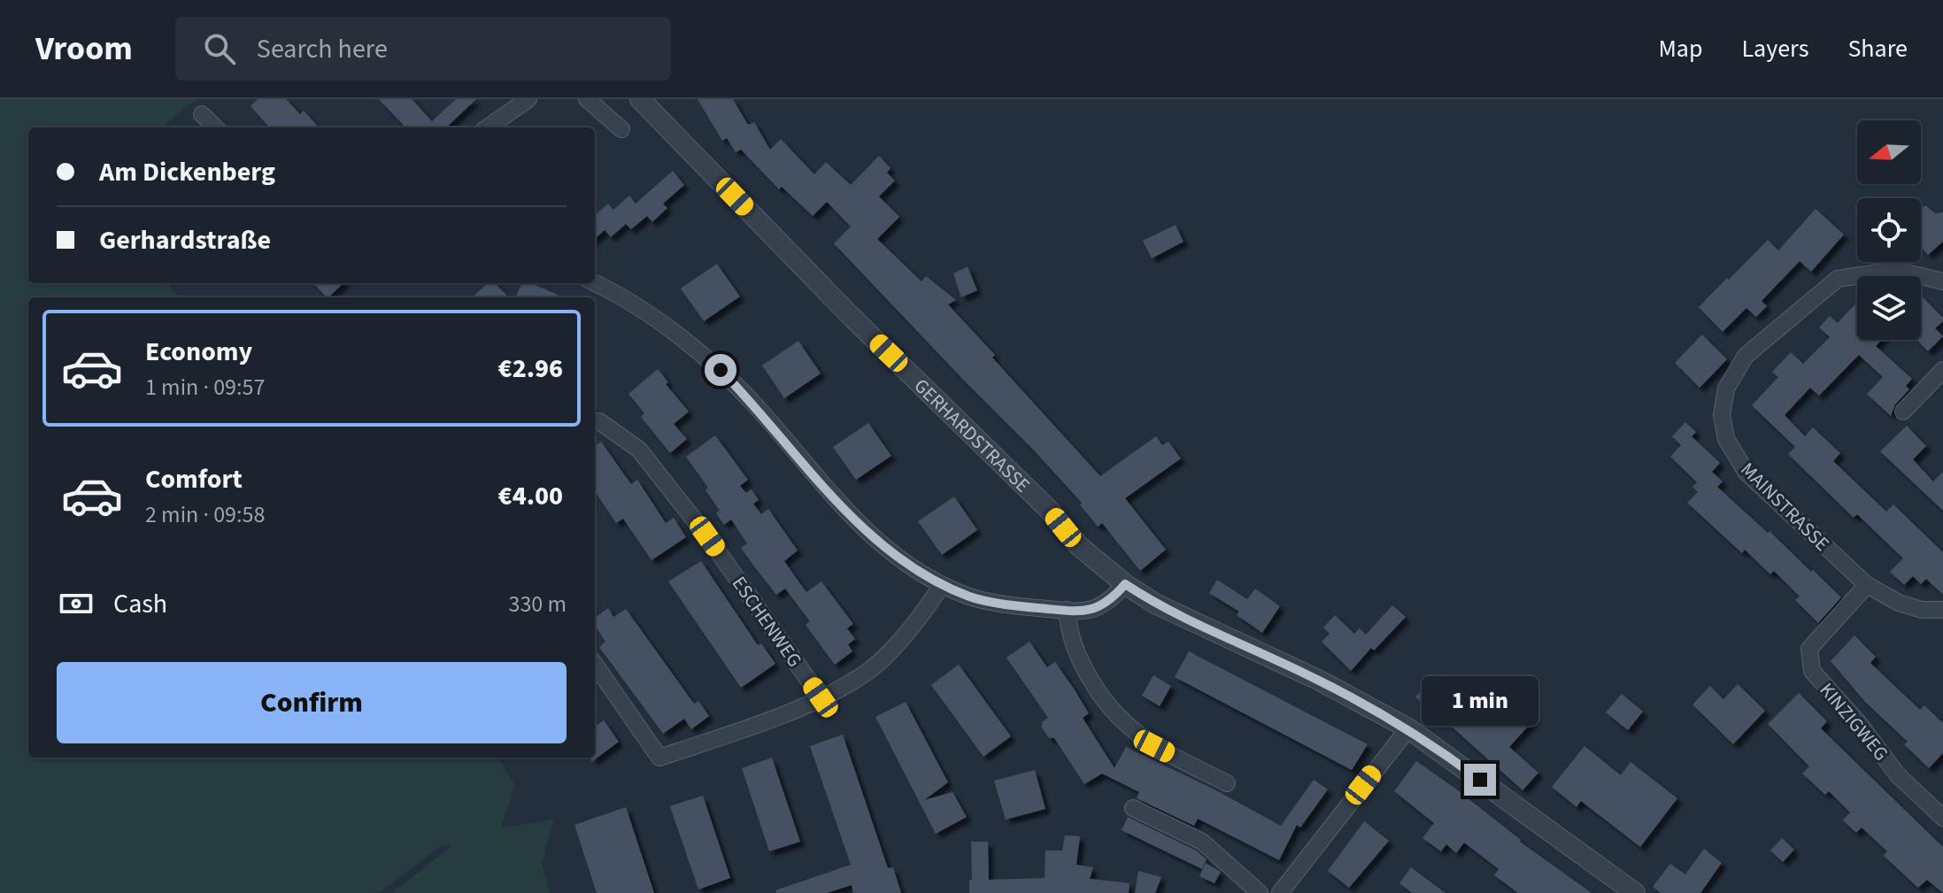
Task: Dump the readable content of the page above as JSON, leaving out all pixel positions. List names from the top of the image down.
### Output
{
  "streets": {
    "street": [
      "GERHARDSTRASSE",
      "MAINSTRASSE",
      "ESCHENWEG",
      "KINZIGWEG"
    ]
  },
  "crossings": [
    ["MAINSTRASSE", "KINZIGWEG"]
  ],
  "north": "left",
  "page": {
    "header": "Vroom",
    "search": "Search here",
    "nav": ["Map", "Layers", "Share"],
    "banner": ["Am Dickenberg", "Gerhardstraße"],
    "list": [
      {
        "name": "Economy",
        "note": "1 min · 09:57",
        "value": "€2.96"
      },
      {
        "name": "Comfort",
        "note": "2 min · 09:58",
        "value": "€4.00"
      }
    ],
    "pay": ["Cash", "330 m"],
    "buttons": "Confirm",
    "bubble": "1 min"
  }
}
